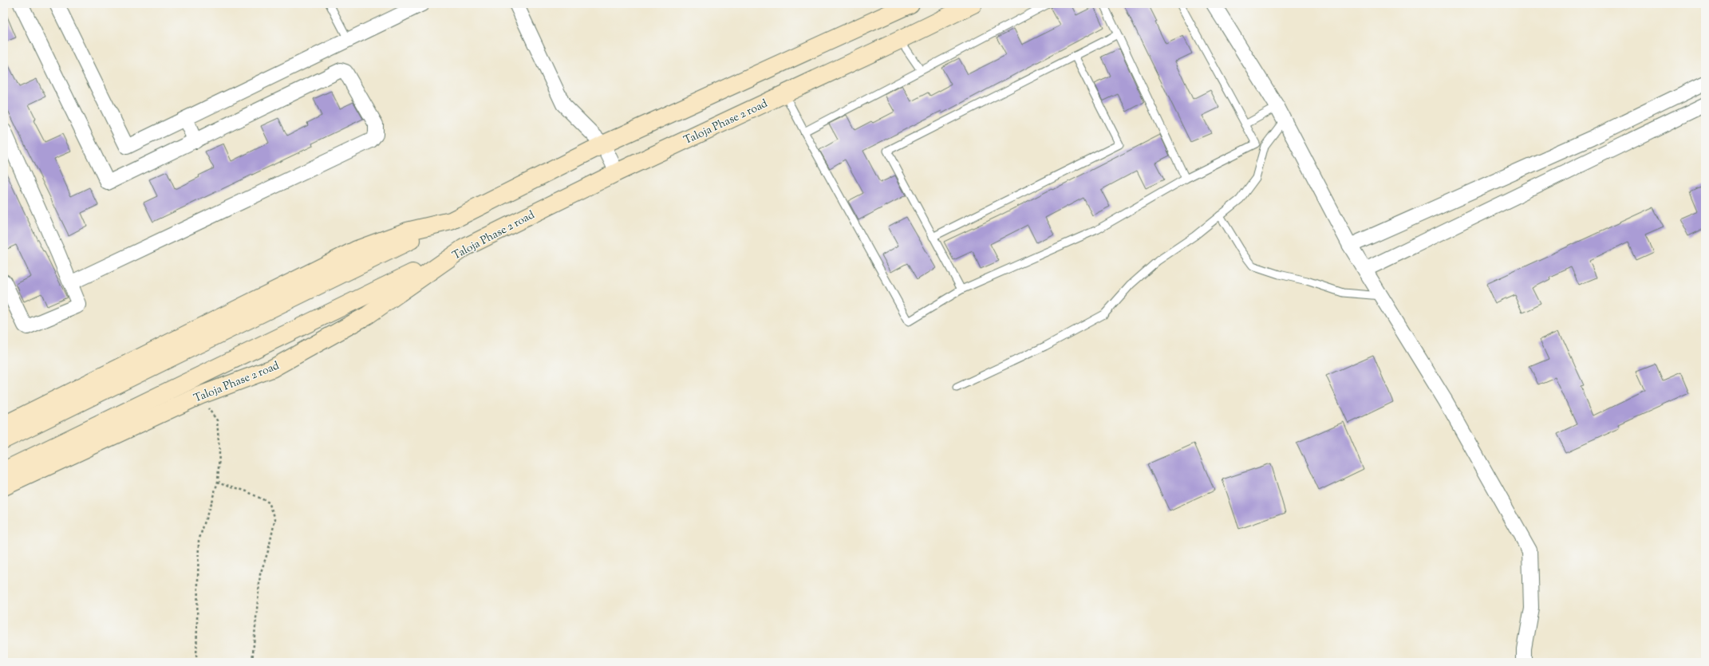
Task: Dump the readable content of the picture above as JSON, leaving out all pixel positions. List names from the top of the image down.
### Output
{
  "streets": {
    "street": ["Taloja Phase 2 road"]
  }
}
